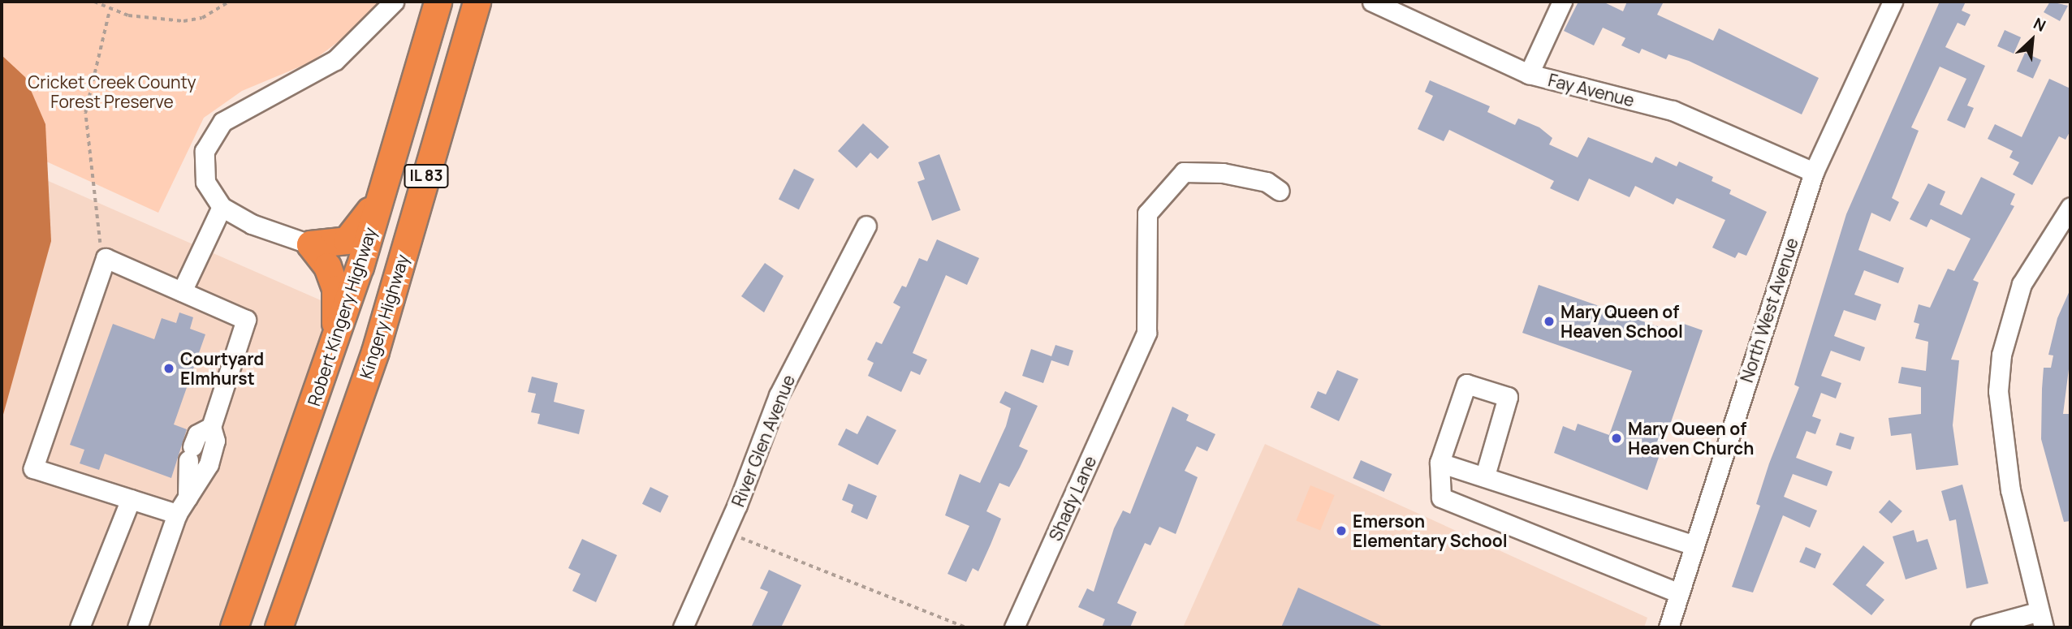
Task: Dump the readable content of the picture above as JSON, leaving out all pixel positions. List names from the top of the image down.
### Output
{
  "streets": {
    "highway": ["IL 83", "Robert Kingery Highway", "Kingery Highway"],
    "street": [
      "Fay Avenue",
      "North West Avenue",
      "River Glen Avenue",
      "Shady Lane"
    ]
  },
  "crossings": [
    ["Fay Avenue", "North West Avenue"]
  ],
  "parks": ["Cricket Creek County Forest Preserve"],
  "places": [
    "Mary Queen of Heaven School",
    "Courtyard Elmhurst",
    "Mary Queen of Heaven Church",
    "Emerson Elementary School"
  ],
  "north": "top right"
}
